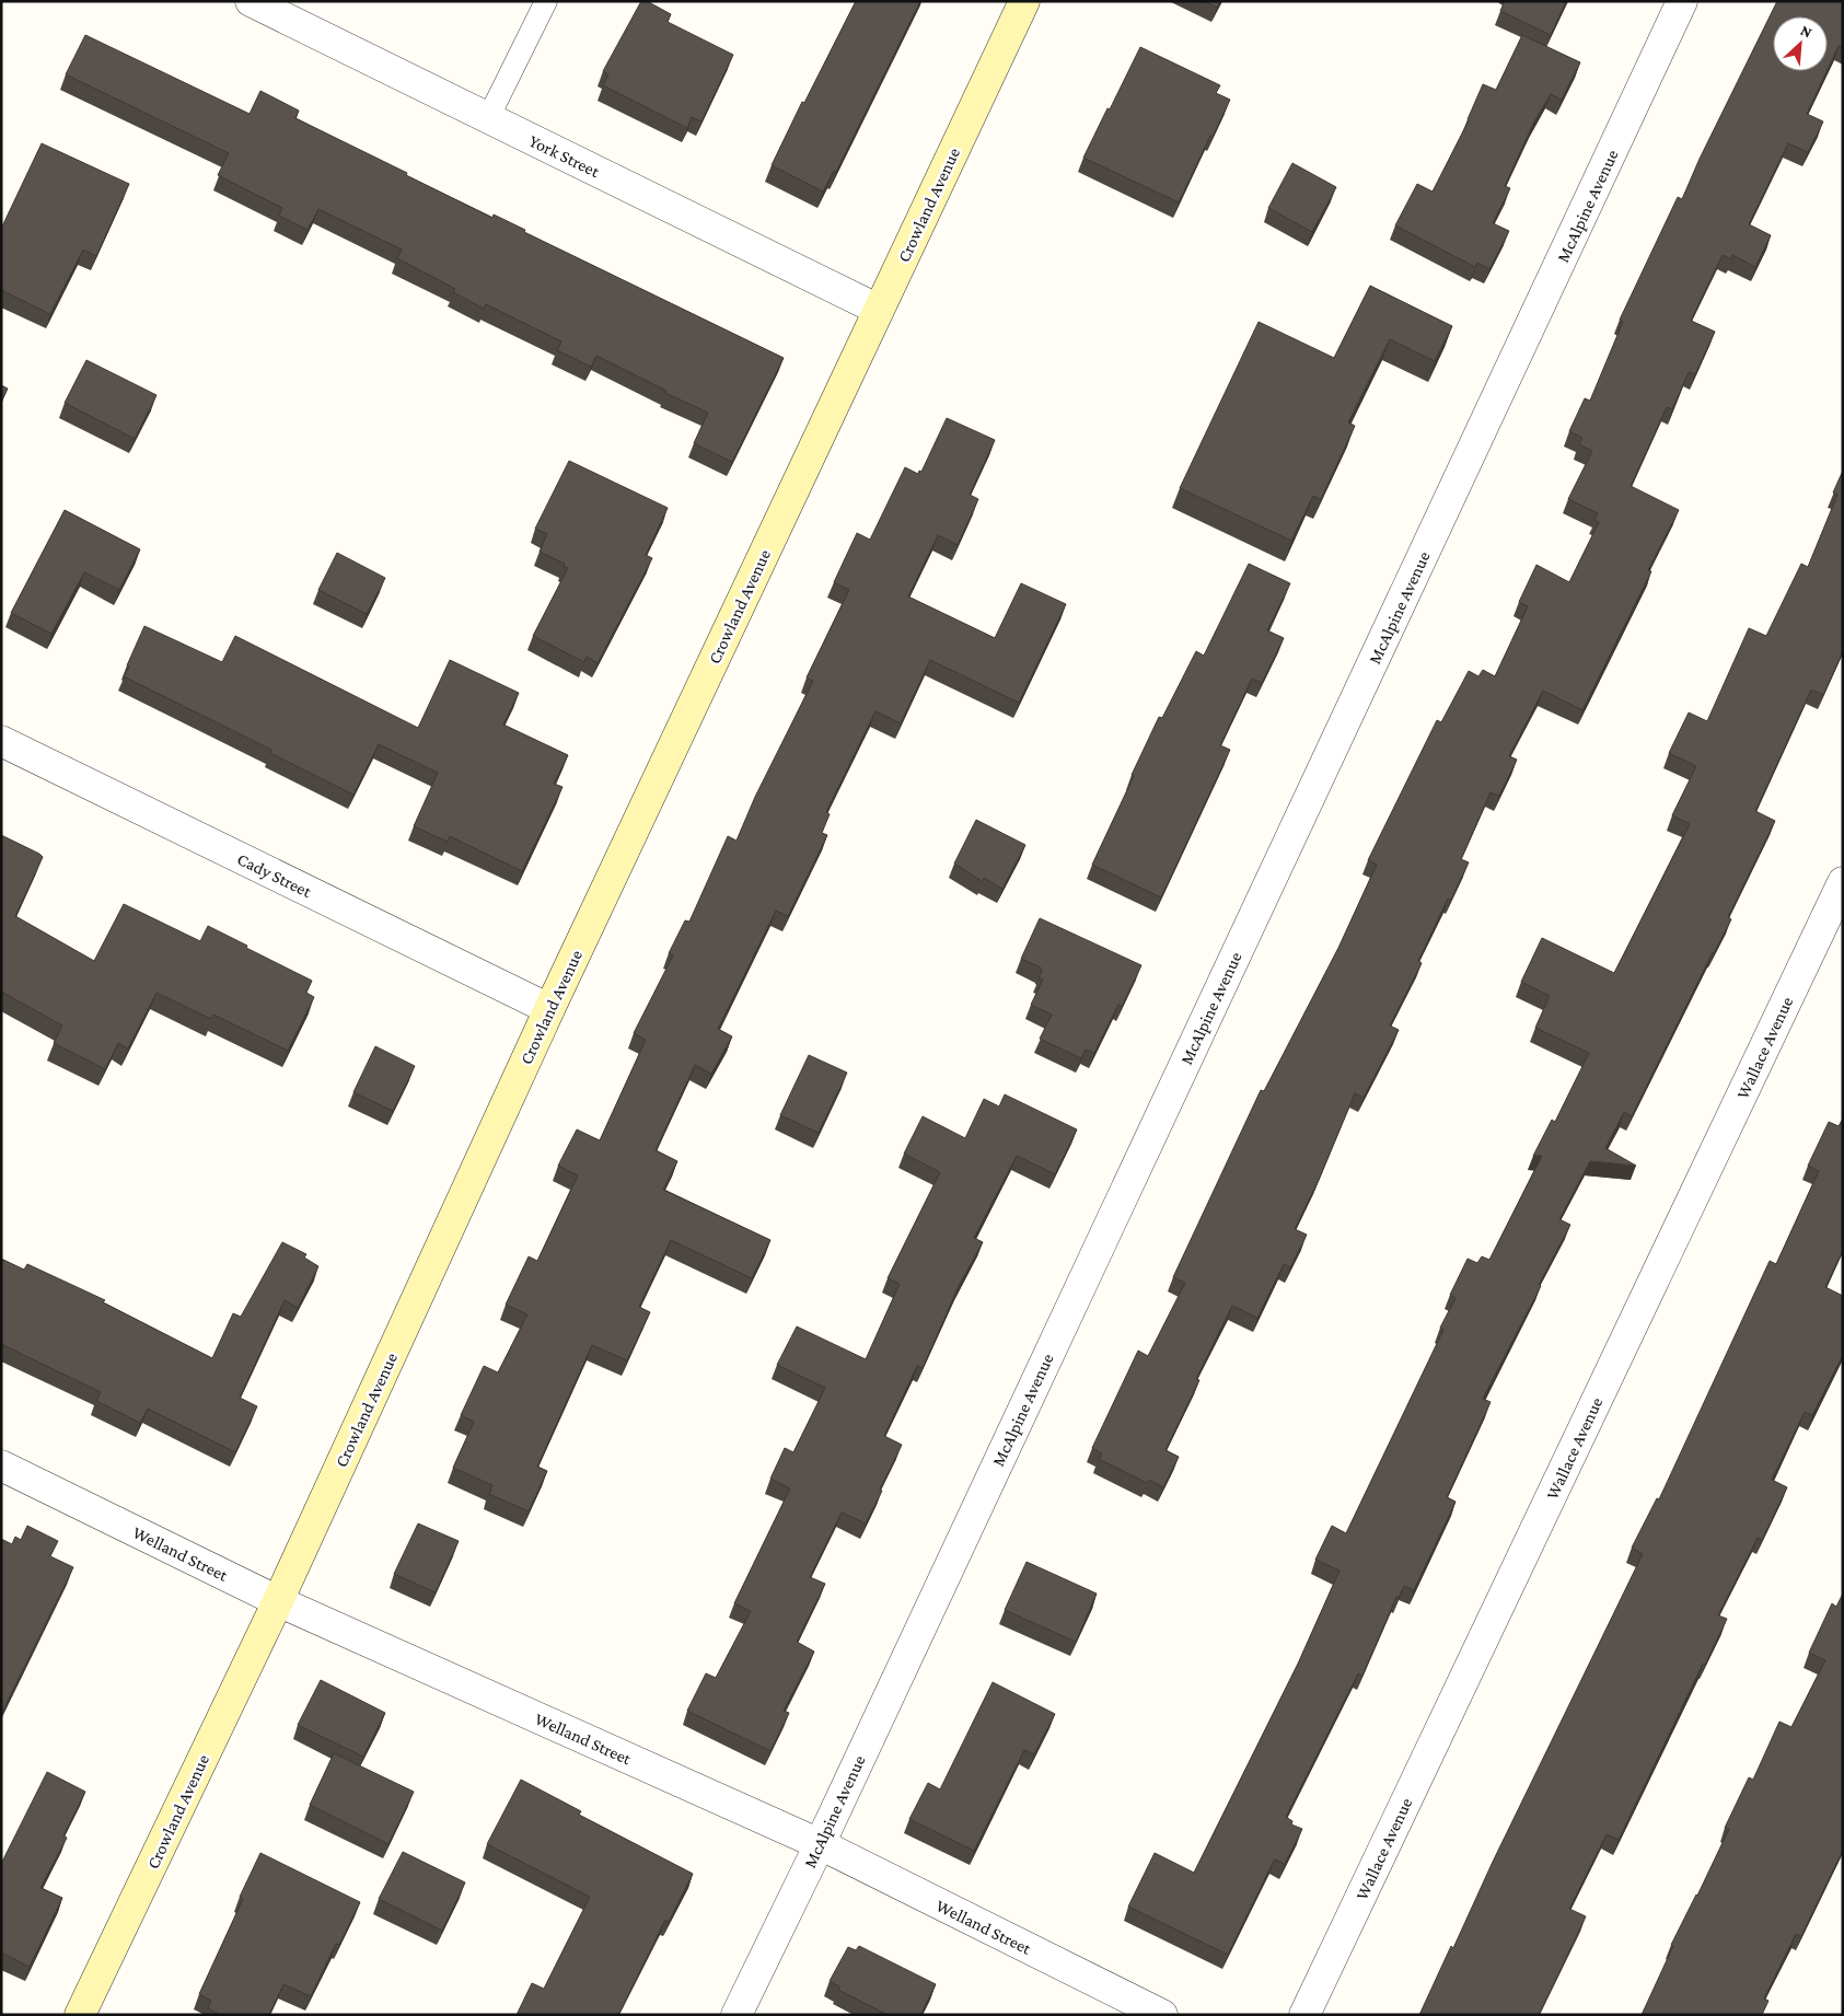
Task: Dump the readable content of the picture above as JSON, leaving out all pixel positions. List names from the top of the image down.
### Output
{
  "streets": {
    "main road": ["Crowland Avenue"],
    "street": [
      "York Street",
      "McAlpine Avenue",
      "Cady Street",
      "Wallace Avenue",
      "Welland Street"
    ]
  },
  "crossings": [
    ["York Street", "Crowland Avenue"],
    ["Crowland Avenue", "Cady Street"],
    ["Crowland Avenue", "Welland Street"],
    ["McAlpine Avenue", "Welland Street"]
  ],
  "north": "top right"
}
